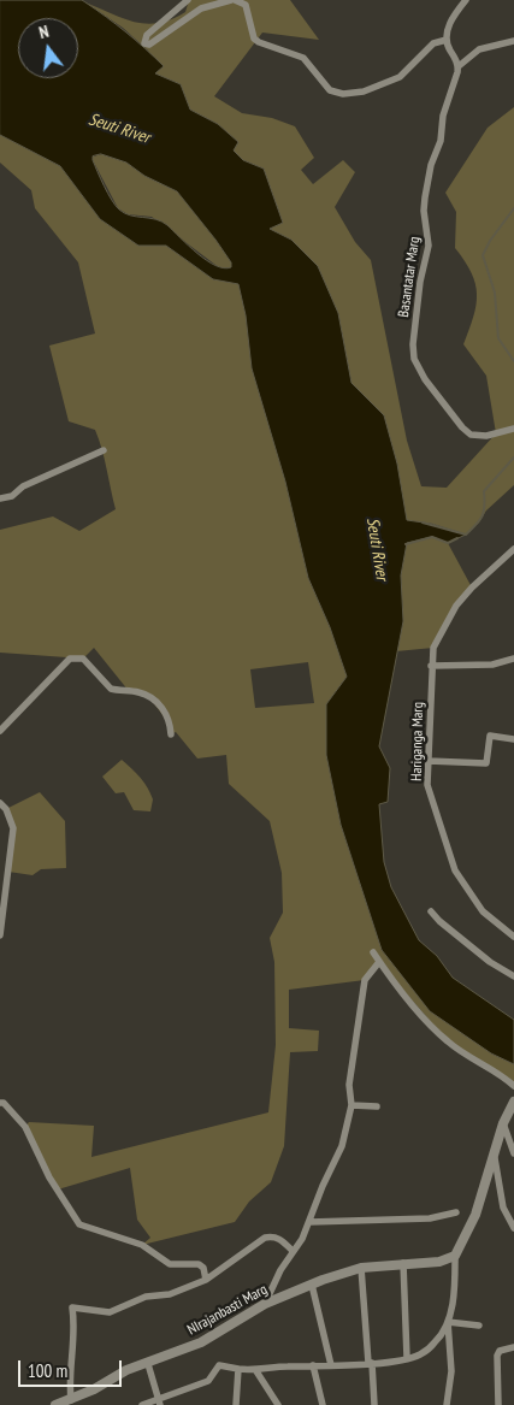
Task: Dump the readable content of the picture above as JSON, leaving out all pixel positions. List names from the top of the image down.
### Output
{
  "streets": {
    "street": ["Basantatar Marg", "Hariganga Marg", "NIrajanbasti Marg"]
  },
  "water": ["Seuti River"],
  "scale_bar": "100 m",
  "north": "top"
}
